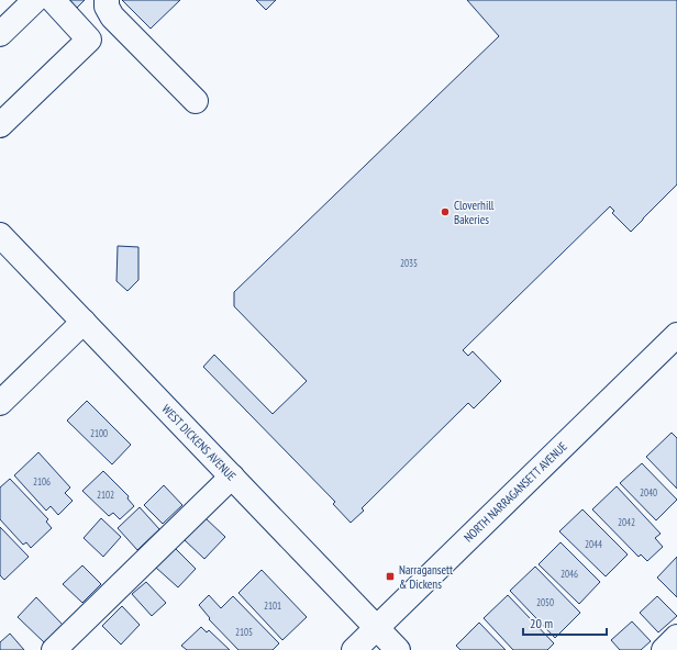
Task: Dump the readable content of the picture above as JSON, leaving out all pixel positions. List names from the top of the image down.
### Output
{
  "streets": {
    "street": ["WEST DICKENS AVENUE", "NORTH NARRAGANSETT AVENUE"]
  },
  "crossings": [
    ["WEST DICKENS AVENUE", "NORTH NARRAGANSETT AVENUE"]
  ],
  "places": {
    "other": ["Cloverhill Bakeries"],
    "transit": ["Narragansett & Dickens"]
  },
  "house_numbers": [
    "2035",
    "2100",
    "2106",
    "2040",
    "2102",
    "2042",
    "2044",
    "2046",
    "2050",
    "2101",
    "2105"
  ],
  "scale_bar": "20 m"
}
